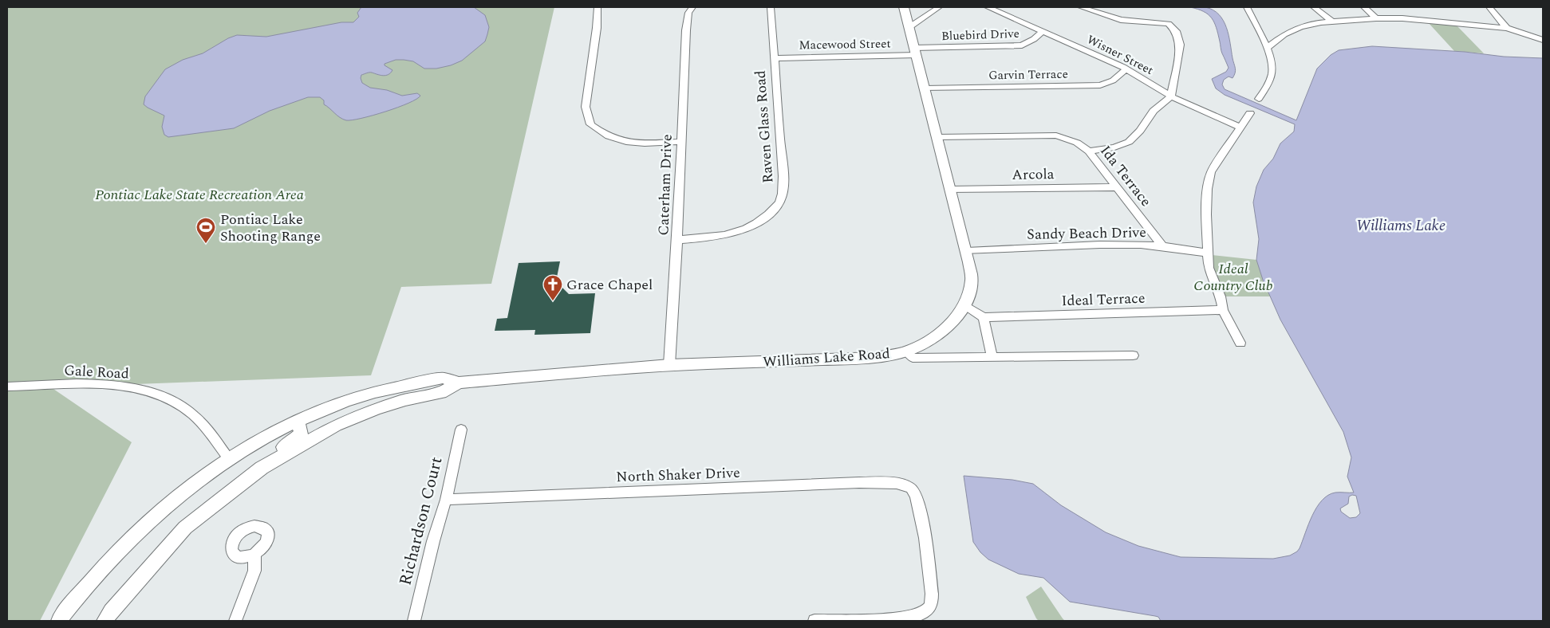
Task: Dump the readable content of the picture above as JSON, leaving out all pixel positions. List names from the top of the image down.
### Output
{
  "streets": {
    "main road": ["Williams Lake Road"],
    "street": [
      "Bluebird Drive",
      "Macewood Street",
      "Wisner Street",
      "Garvin Terrace",
      "Raven Glass Road",
      "Arcola",
      "Ida Terrace",
      "Caterham Drive",
      "Sandy Beach Drive",
      "Ideal Terrace",
      "Gale Road",
      "North Shaker Drive",
      "Richardson Court"
    ]
  },
  "crossings": [
    ["Bluebird Drive", "Macewood Street"],
    ["Bluebird Drive", "Wisner Street"],
    ["Bluebird Drive", "Williams Lake Road"],
    ["Macewood Street", "Raven Glass Road"],
    ["Macewood Street", "Williams Lake Road"],
    ["Wisner Street", "Garvin Terrace"],
    ["Garvin Terrace", "Williams Lake Road"],
    ["Raven Glass Road", "Caterham Drive"],
    ["Arcola", "Ida Terrace"],
    ["Arcola", "Williams Lake Road"],
    ["Ida Terrace", "Sandy Beach Drive"],
    ["Ida Terrace", "Williams Lake Road"],
    ["Caterham Drive", "Williams Lake Road"],
    ["Sandy Beach Drive", "Williams Lake Road"],
    ["Williams Lake Road", "Gale Road"],
    ["North Shaker Drive", "Richardson Court"]
  ],
  "water": ["Williams Lake"],
  "parks": ["Pontiac Lake State Recreation Area", "Ideal Country Club"],
  "places": {
    "sports": ["Pontiac Lake Shooting Range"],
    "church": ["Grace Chapel"]
  }
}
